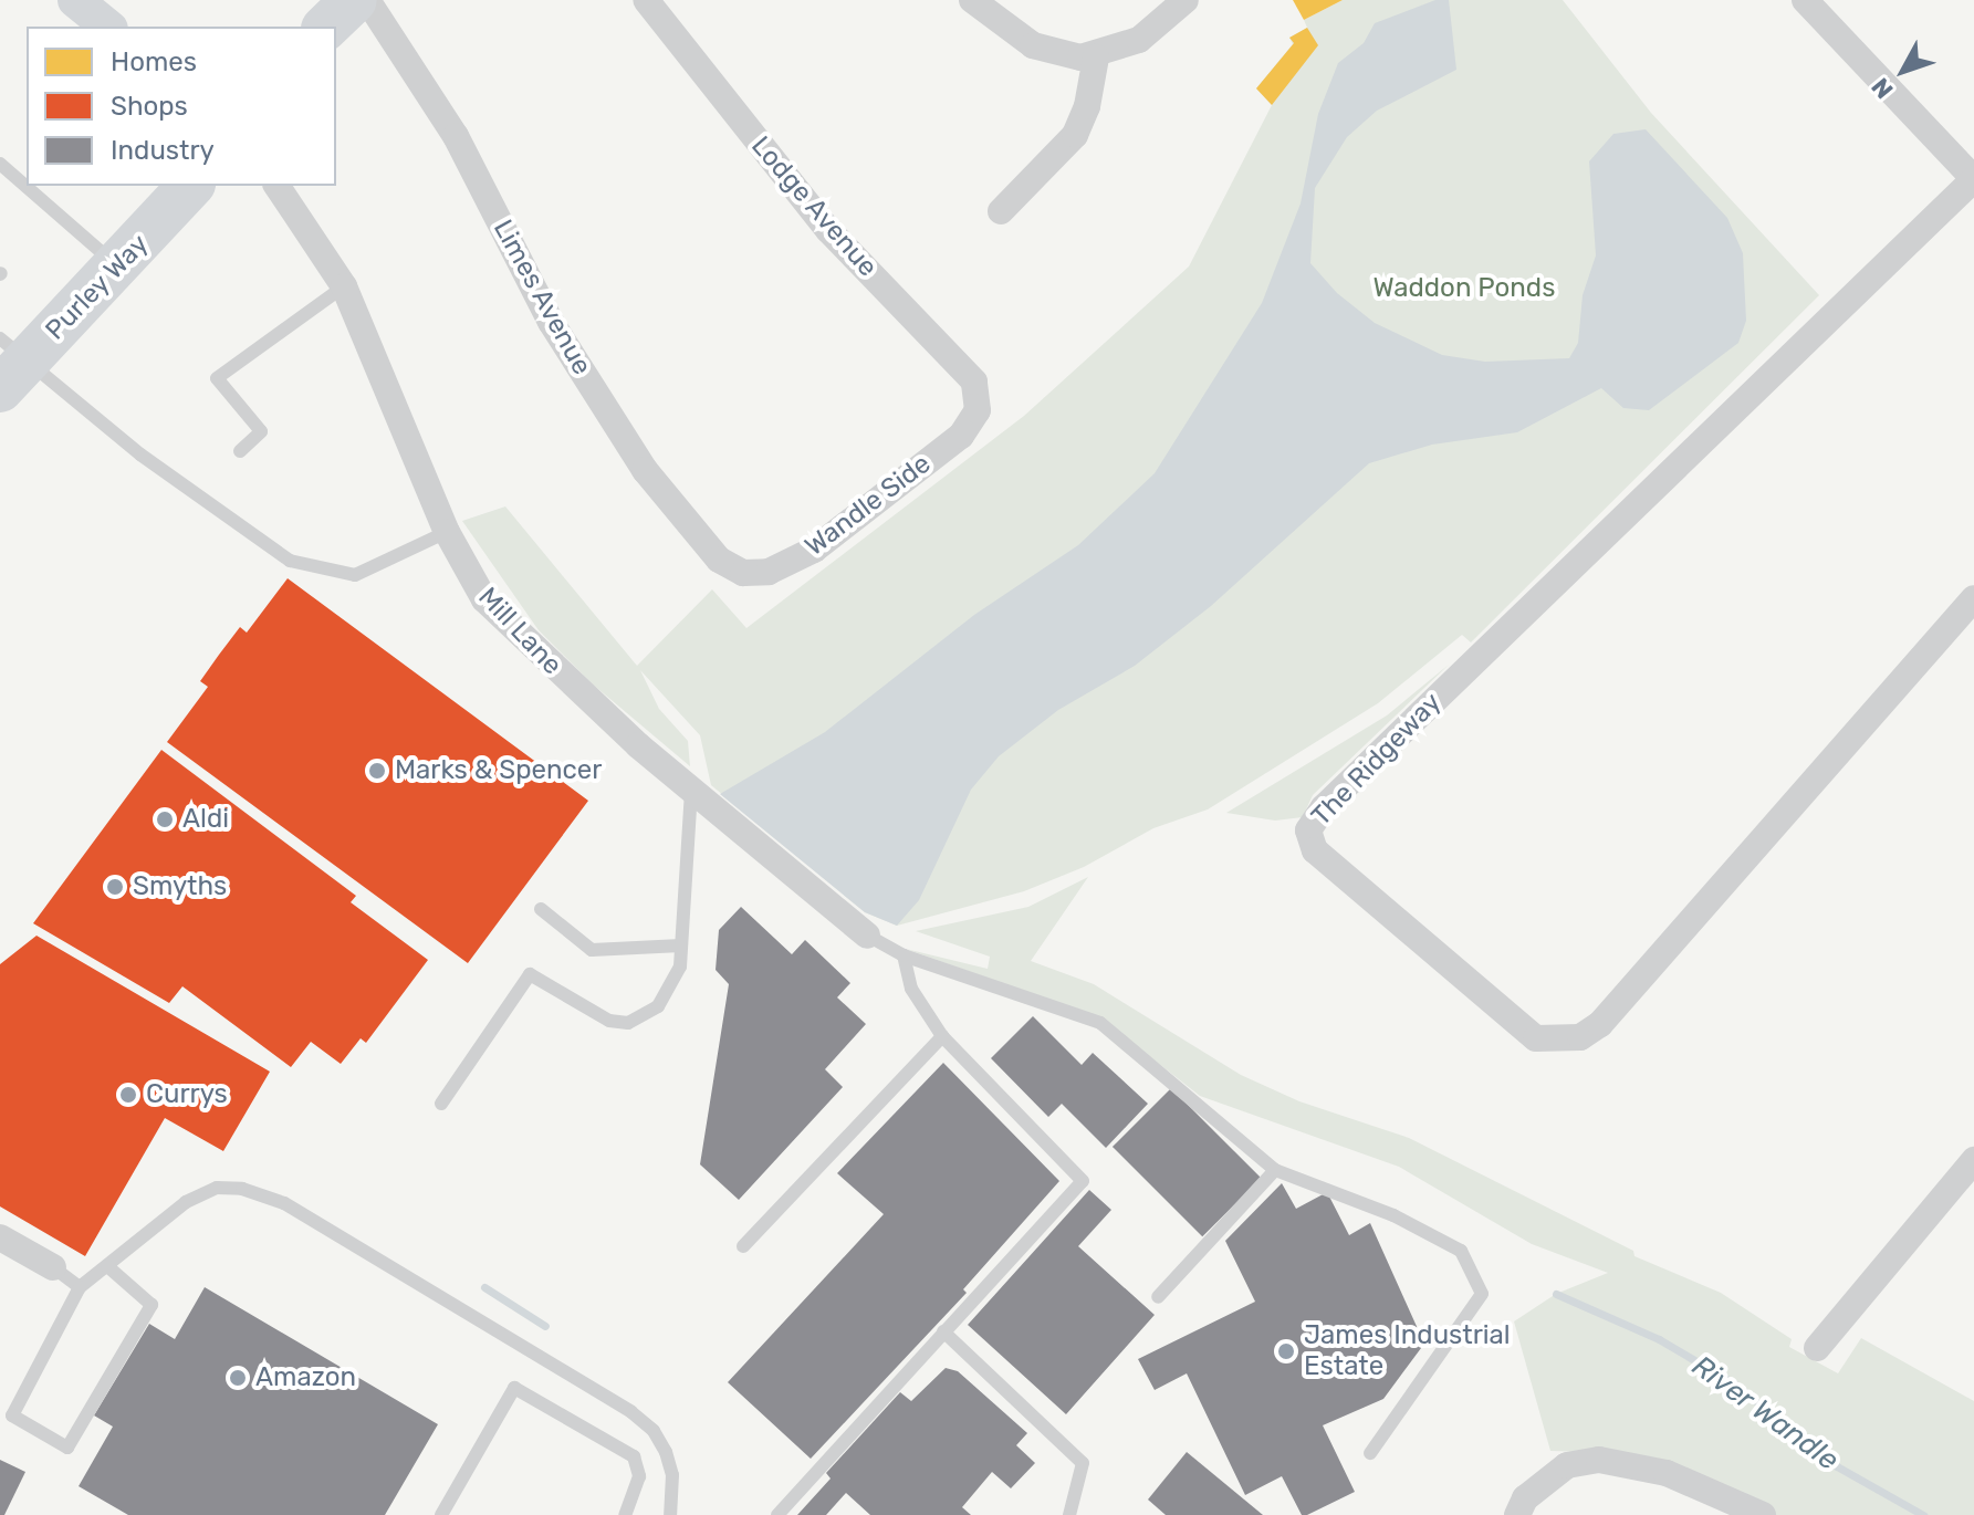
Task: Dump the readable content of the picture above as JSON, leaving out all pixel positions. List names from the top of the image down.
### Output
{
  "streets": {
    "highway": ["Purley Way"],
    "street": [
      "Lodge Avenue",
      "Limes Avenue",
      "Wandle Side",
      "Mill Lane",
      "The Ridgeway"
    ]
  },
  "crossings": [
    ["Lodge Avenue", "Wandle Side"],
    ["Limes Avenue", "Wandle Side"]
  ],
  "water": ["River Wandle"],
  "parks": ["Waddon Ponds"],
  "places": [
    "Marks & Spencer",
    "Aldi",
    "Smyths",
    "Currys",
    "James Industrial Estate",
    "Amazon"
  ],
  "legend": ["Homes", "Shops", "Industry"],
  "north": "bottom left"
}
